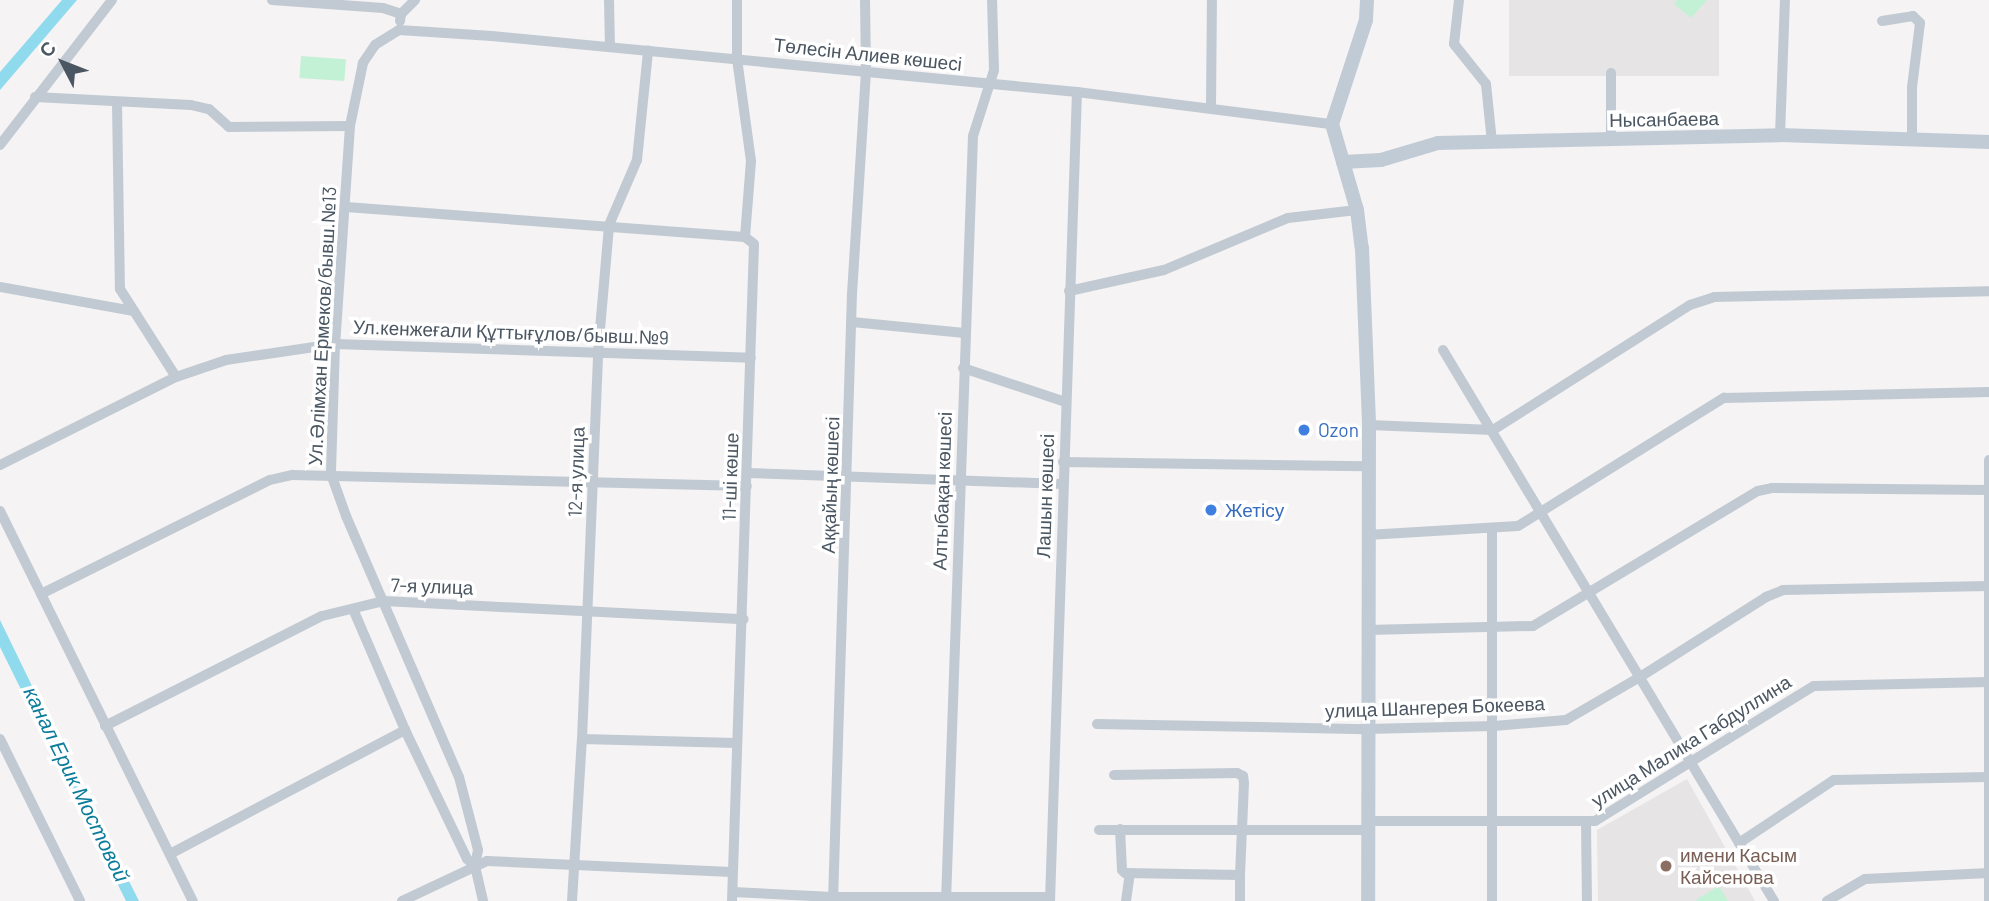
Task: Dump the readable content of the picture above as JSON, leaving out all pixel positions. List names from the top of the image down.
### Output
{
  "streets": {
    "street": [
      "Төлесін Алиев көшесі",
      "Нысанбаева",
      "Ул.Әлімхан Ермеков/бывш.№13",
      "Ул.кенжеғали Құттығұлов/бывш.№9",
      "12-я улица",
      "11-ші көше",
      "Аққайың көшесі",
      "Алтыбақан көшесі",
      "Лашын көшесі",
      "7-я улица",
      "улица Шангерея Бокеева",
      "улица Малика Габдуллина"
    ]
  },
  "crossings": [
    ["Төлесін Алиев көшесі", "Ул.Әлімхан Ермеков/бывш.№13"],
    ["Төлесін Алиев көшесі", "12-я улица"],
    ["Төлесін Алиев көшесі", "11-ші көше"],
    ["Төлесін Алиев көшесі", "Аққайың көшесі"],
    ["Төлесін Алиев көшесі", "Алтыбақан көшесі"],
    ["Төлесін Алиев көшесі", "Лашын көшесі"],
    ["Ул.Әлімхан Ермеков/бывш.№13", "Ул.кенжеғали Құттығұлов/бывш.№9"],
    ["Ул.Әлімхан Ермеков/бывш.№13", "7-я улица"],
    ["Ул.кенжеғали Құттығұлов/бывш.№9", "12-я улица"],
    ["Ул.кенжеғали Құттығұлов/бывш.№9", "11-ші көше"],
    ["12-я улица", "7-я улица"],
    ["11-ші көше", "7-я улица"]
  ],
  "water": ["канал Ерик Мостовой"],
  "places": ["Ozon", "Жетісу", "имени Касым Кайсенова"],
  "north": "top left"
}
